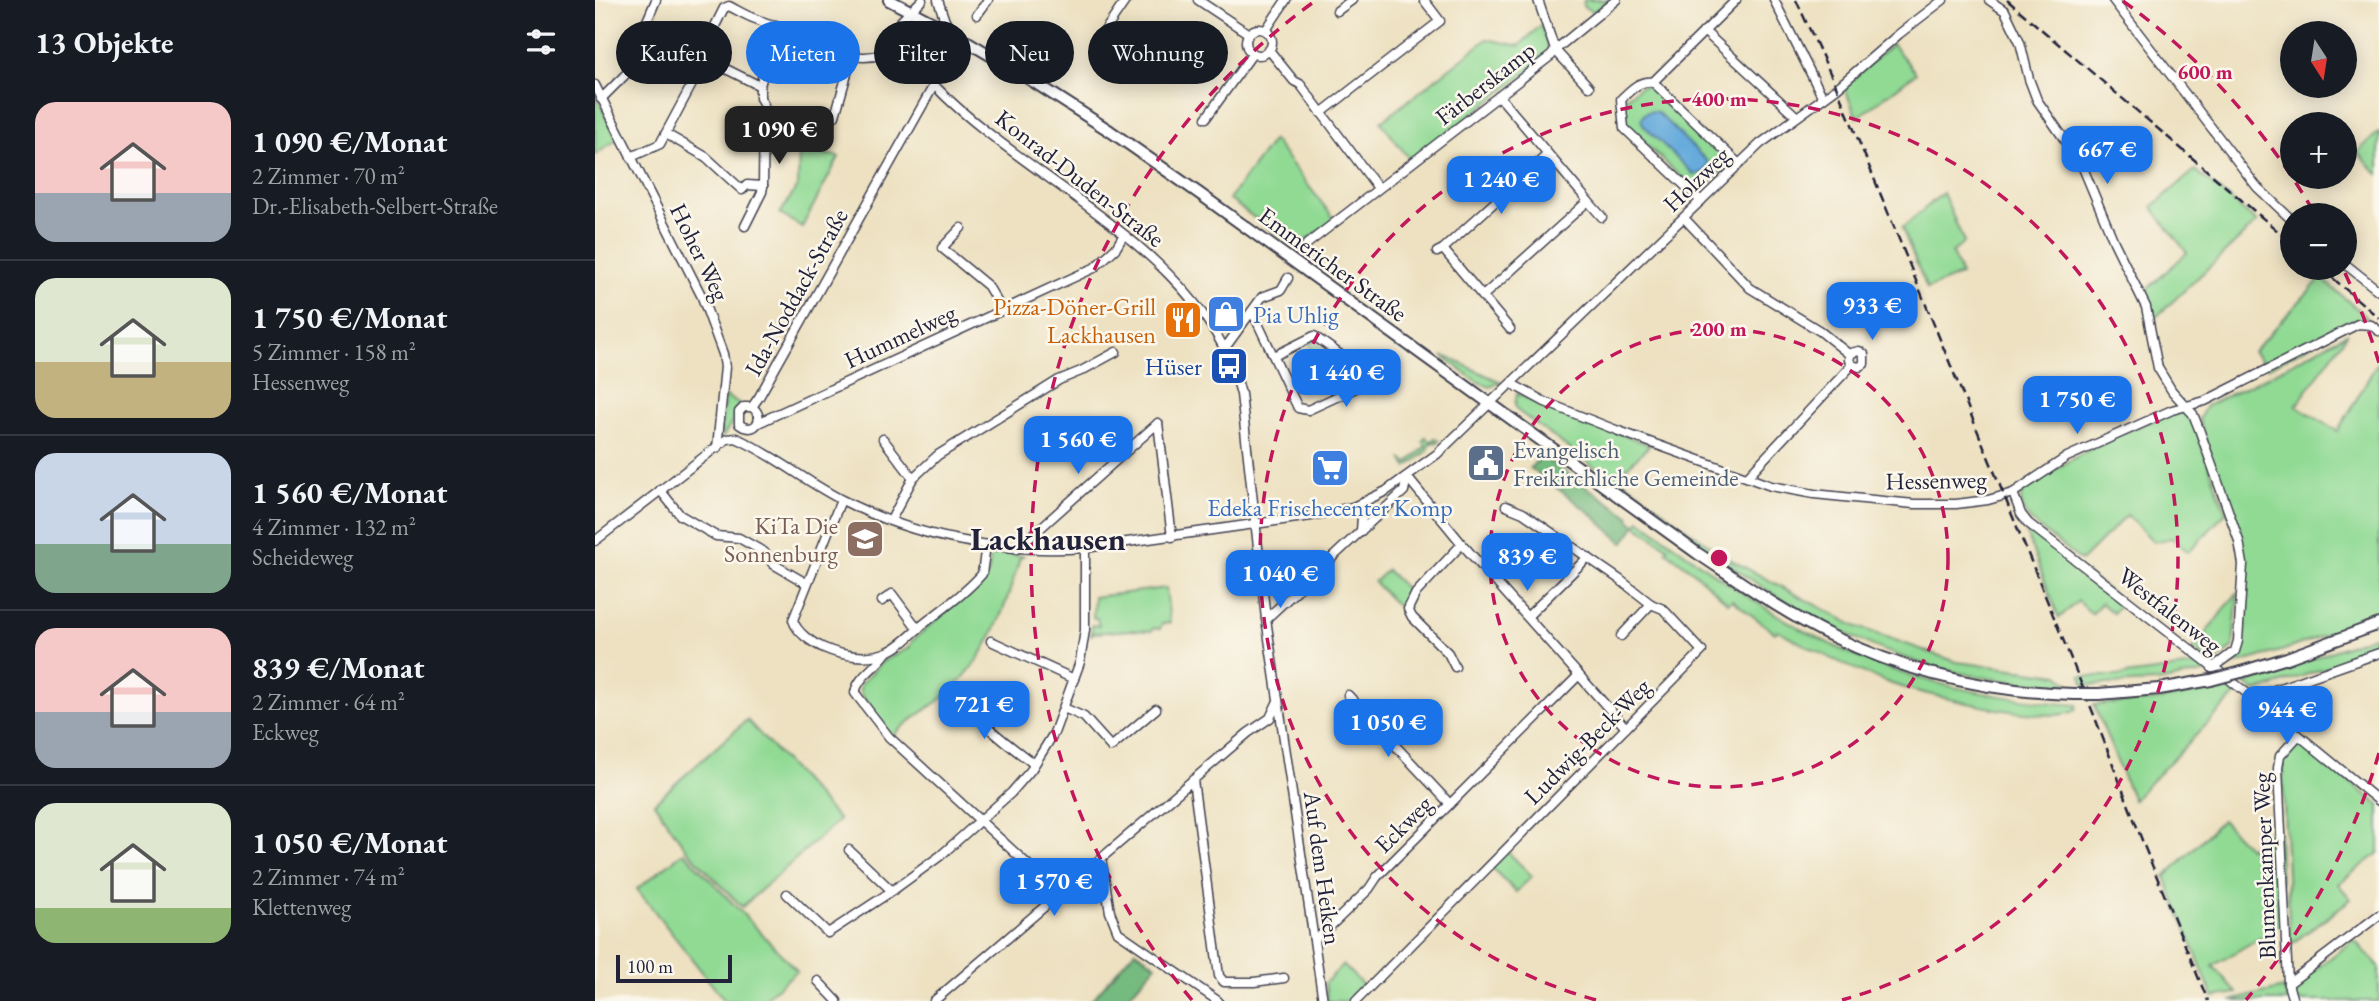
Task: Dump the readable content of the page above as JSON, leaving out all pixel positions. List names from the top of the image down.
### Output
{
  "streets": {
    "main road": ["Emmericher Straße"],
    "street": [
      "Färberskamp",
      "Konrad-Duden-Straße",
      "Holzweg",
      "Hoher Weg",
      "Ida-Noddack-Straße",
      "Hummelweg",
      "Hessenweg",
      "Westfalenweg",
      "Ludwig-Beck-Weg",
      "Eckweg",
      "Blumenkamper Weg",
      "Auf dem Heiken"
    ]
  },
  "crossings": [
    ["Konrad-Duden-Straße", "Ida-Noddack-Straße"],
    ["Konrad-Duden-Straße", "Hummelweg"],
    ["Konrad-Duden-Straße", "Auf dem Heiken"],
    ["Holzweg", "Emmericher Straße"],
    ["Holzweg", "Hessenweg"],
    ["Emmericher Straße", "Westfalenweg"],
    ["Ida-Noddack-Straße", "Hummelweg"],
    ["Hessenweg", "Westfalenweg"],
    ["Westfalenweg", "Blumenkamper Weg"],
    ["Eckweg", "Auf dem Heiken"]
  ],
  "districts": ["Lackhausen"],
  "places": {
    "shop": ["Pia Uhlig"],
    "restaurant": ["Pizza-Döner-Grill Lackhausen"],
    "bus stop": ["Hüser"],
    "public building": ["Evangelisch Freikirchliche Gemeinde"],
    "supermarket": ["Edeka Frischecenter Komp"],
    "school or university": ["KiTa Die Sonnenburg"]
  },
  "scale_bar": "100 m",
  "north": "bottom",
  "page": {
    "heading": "13 Objekte",
    "map_buttons": ["+", "−"],
    "chip": [
      "Kaufen",
      "Mieten",
      "Filter",
      "Neu",
      "Wohnung"
    ],
    "list": [
      {
        "name": "1 090 €/Monat",
        "note": "2 Zimmer · 70 m² · Dr.-Elisabeth-Selbert-Straße"
      },
      {
        "name": "1 750 €/Monat",
        "note": "5 Zimmer · 158 m² · Hessenweg"
      },
      {
        "name": "1 560 €/Monat",
        "note": "4 Zimmer · 132 m² · Scheideweg"
      },
      {
        "name": "839 €/Monat",
        "note": "2 Zimmer · 64 m² · Eckweg"
      },
      {
        "name": "1 050 €/Monat",
        "note": "2 Zimmer · 74 m² · Klettenweg"
      }
    ],
    "price": [
      "1 090 €",
      "667 €",
      "1 240 €",
      "933 €",
      "1 440 €",
      "1 750 €",
      "1 560 €",
      "839 €",
      "1 040 €",
      "721 €",
      "944 €",
      "1 050 €",
      "1 570 €"
    ],
    "scale": "100 m"
  },
  "rings": ["600 m", "400 m", "200 m"]
}
